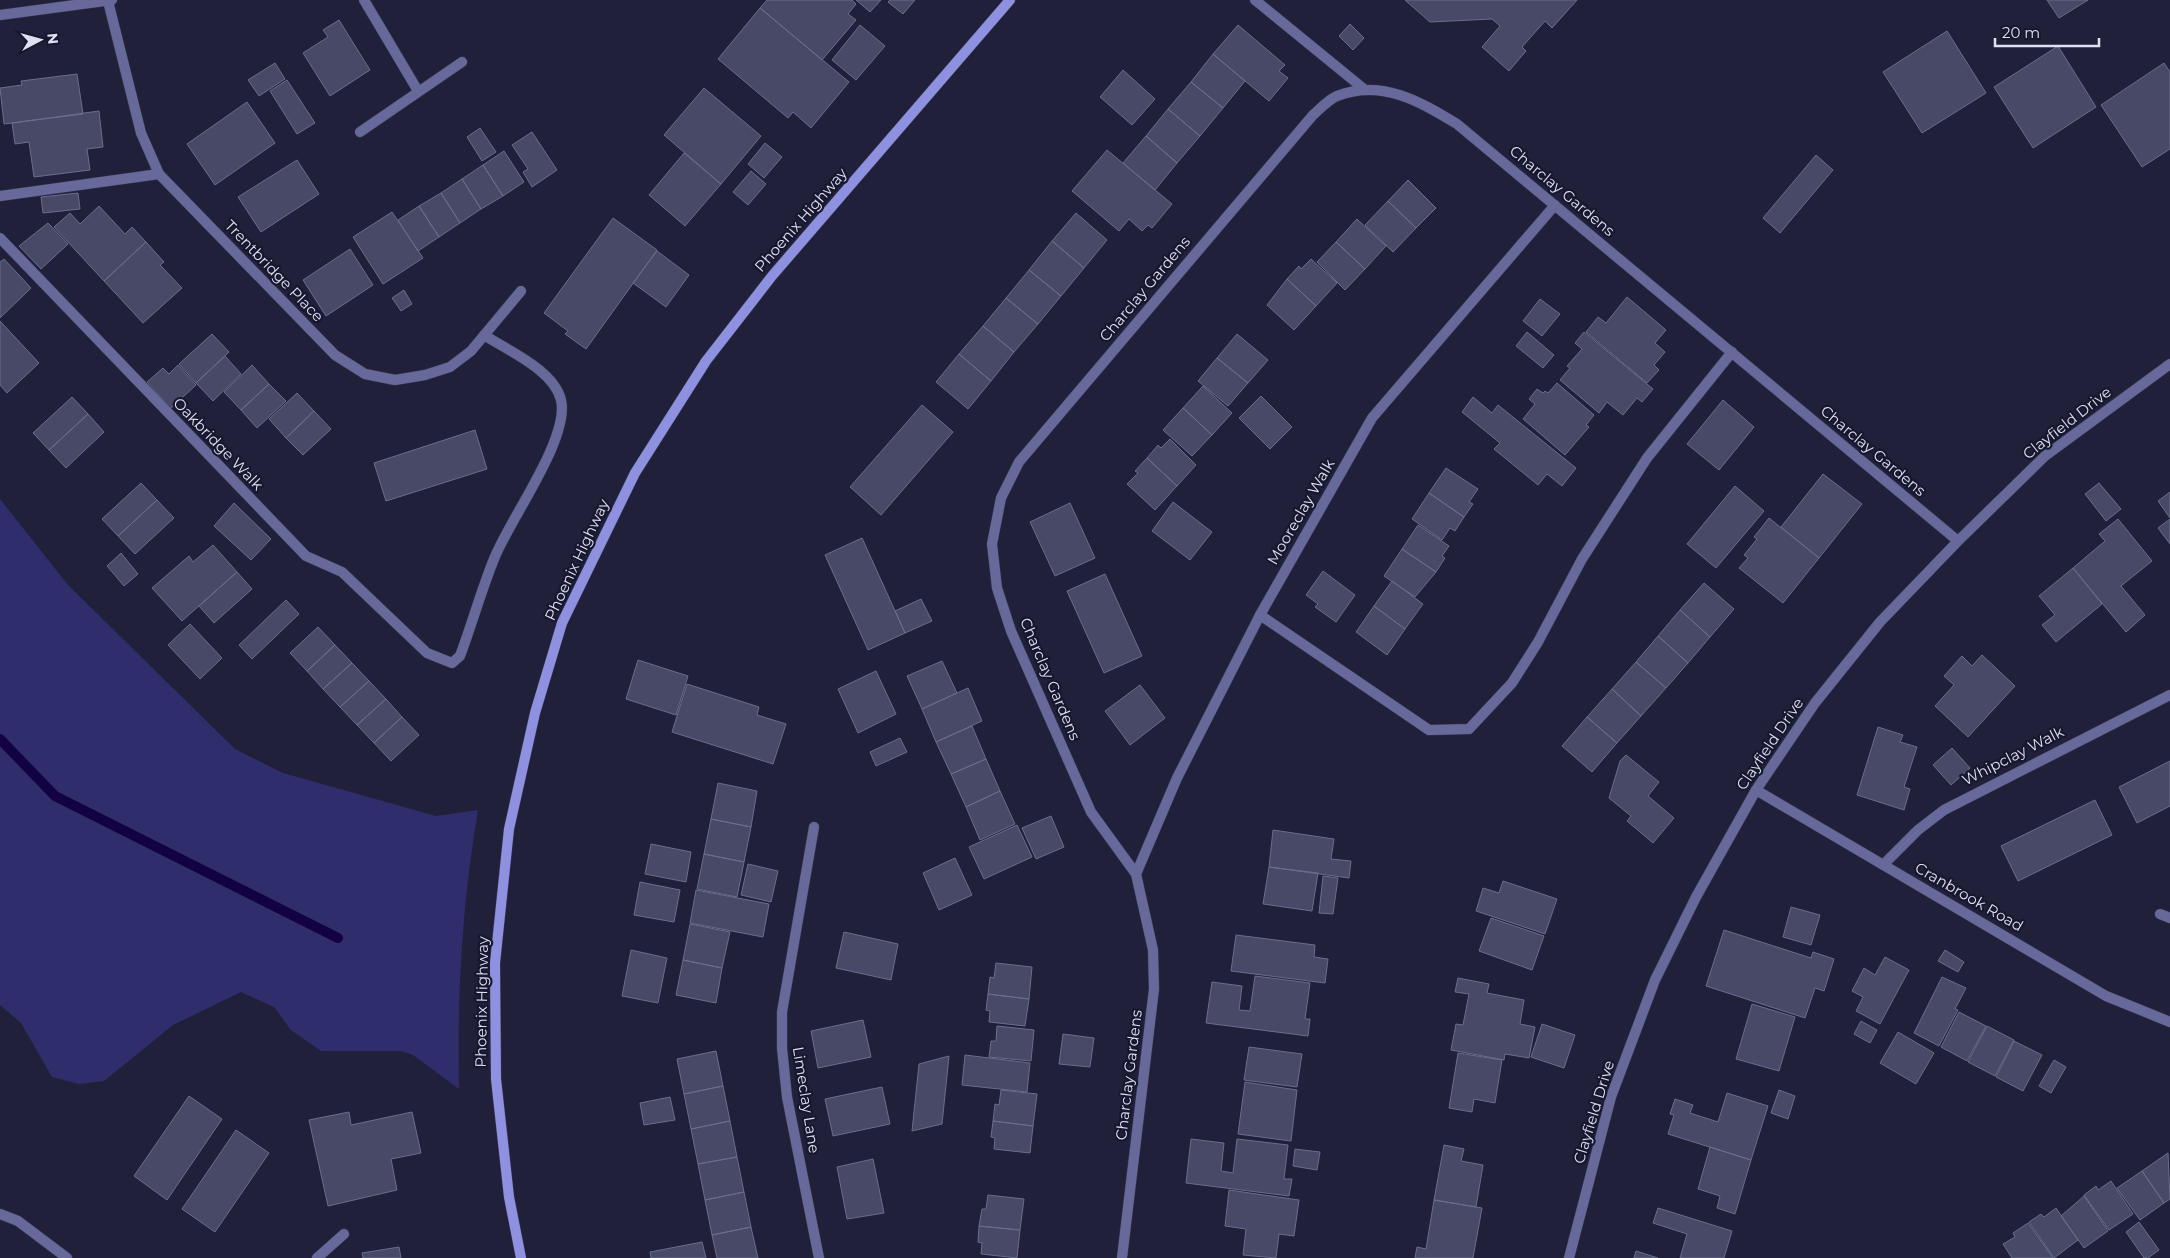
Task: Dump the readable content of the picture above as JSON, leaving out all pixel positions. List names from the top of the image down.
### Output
{
  "streets": {
    "main road": ["Phoenix Highway"],
    "street": [
      "Charclay Gardens",
      "Trentbridge Place",
      "Clayfield Drive",
      "Oakbridge Walk",
      "Mooreclay Walk",
      "Whipclay Walk",
      "Cranbrook Road",
      "Limeclay Lane"
    ]
  },
  "crossings": [
    ["Charclay Gardens", "Clayfield Drive"],
    ["Charclay Gardens", "Mooreclay Walk"],
    ["Trentbridge Place", "Oakbridge Walk"],
    ["Clayfield Drive", "Cranbrook Road"],
    ["Whipclay Walk", "Cranbrook Road"]
  ],
  "scale_bar": "20 m",
  "north": "right"
}
